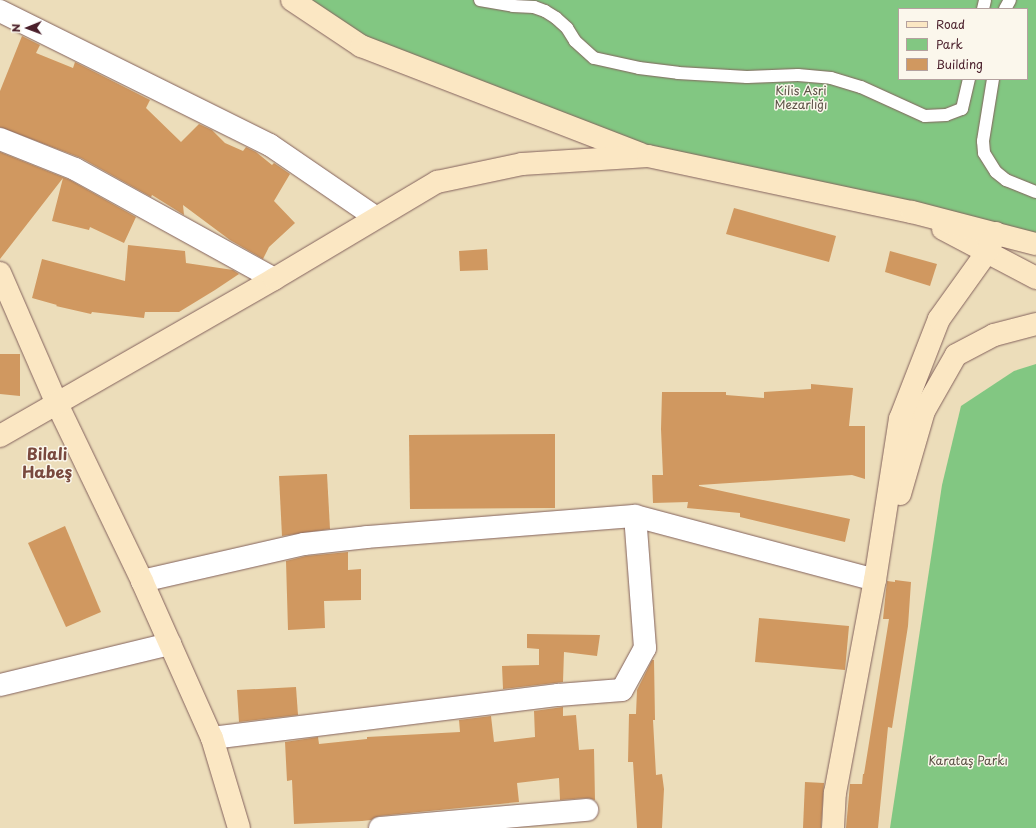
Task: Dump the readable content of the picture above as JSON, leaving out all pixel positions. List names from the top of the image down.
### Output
{
  "districts": ["Bilali Habeş"],
  "parks": ["Kilis Asri Mezarlığı", "Karataş Parkı"],
  "legend": ["Road", "Park", "Building"],
  "north": "left"
}
